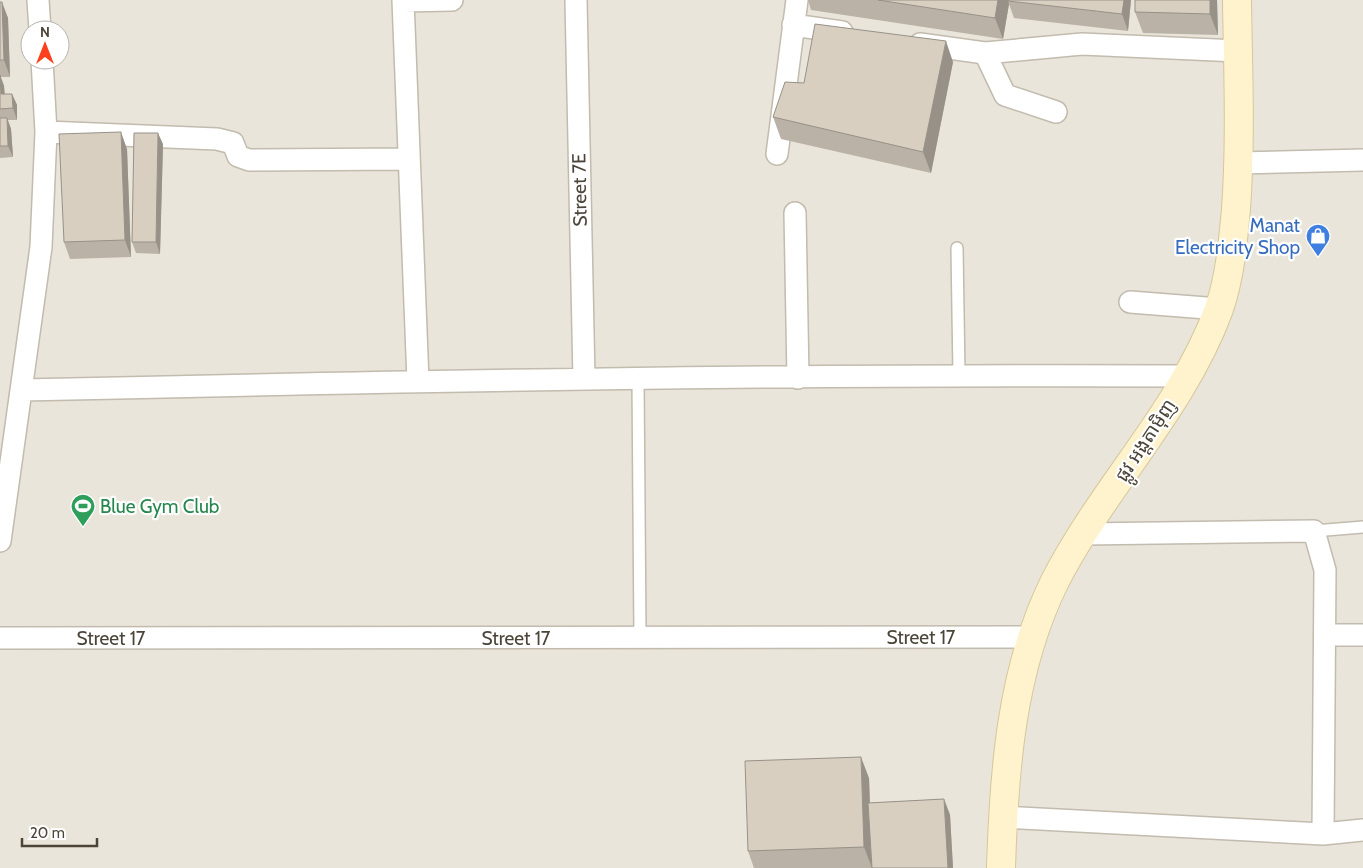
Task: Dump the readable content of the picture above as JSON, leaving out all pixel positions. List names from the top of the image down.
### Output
{
  "streets": {
    "street": ["Street 7E", "ផ្លូវ អង្តតាម៉ិញ", "Street 17"]
  },
  "crossings": [
    ["ផ្លូវ អង្តតាម៉ិញ", "Street 17"]
  ],
  "places": {
    "shop": ["Manat Electricity Shop"],
    "sports": ["Blue Gym Club"]
  },
  "scale_bar": "20 m",
  "north": "top"
}
